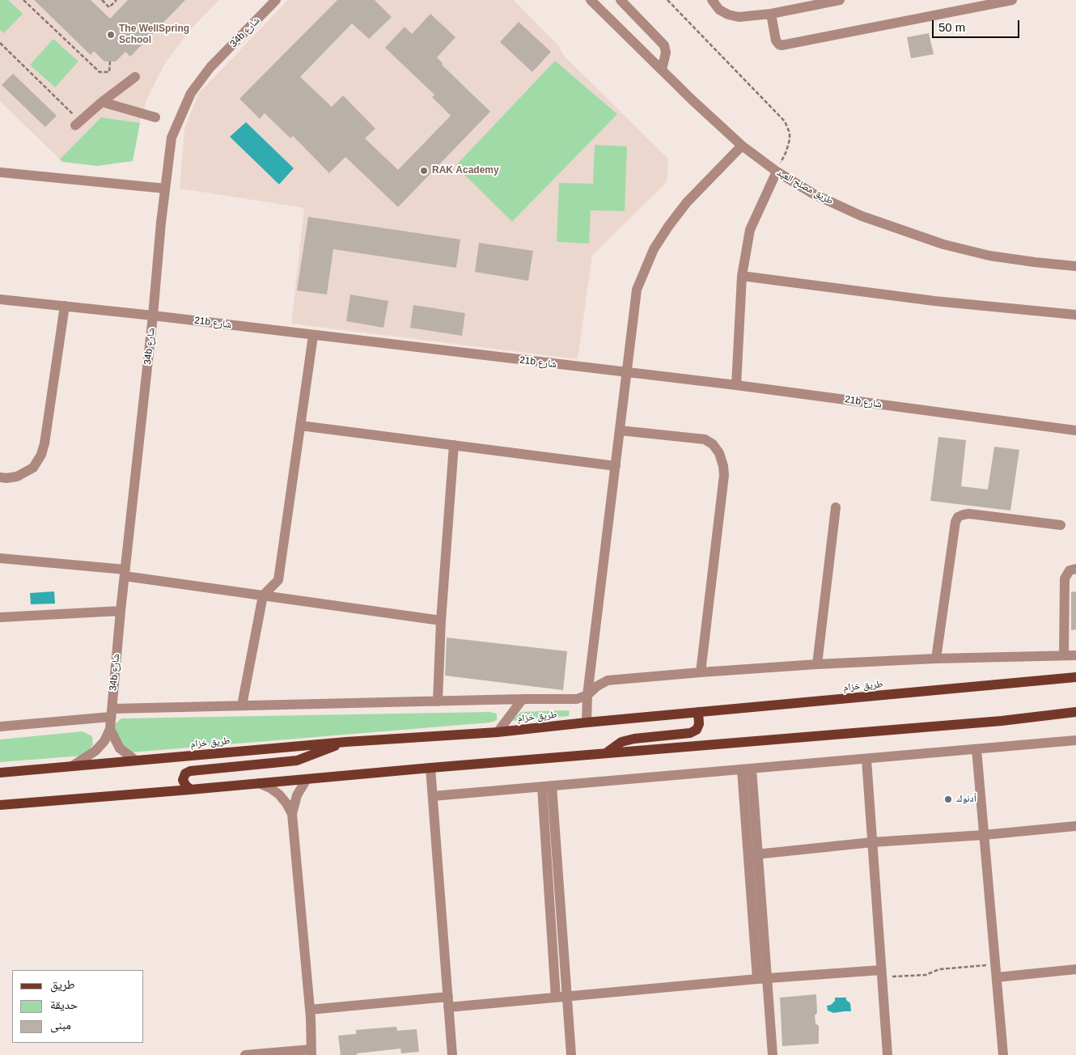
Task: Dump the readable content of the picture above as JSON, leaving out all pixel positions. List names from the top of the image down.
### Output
{
  "streets": {
    "main road": ["طريق خزام"],
    "street": ["34b شارع", "طريق مصلح العيد", "21b شارع"]
  },
  "crossings": [
    ["34b شارع", "21b شارع"],
    ["34b شارع", "طريق خزام"]
  ],
  "places": ["The WellSpring School", "RAK Academy", "أدنوك"],
  "legend": ["طريق", "حديقة", "مبنى"],
  "scale_bar": "50 m"
}
